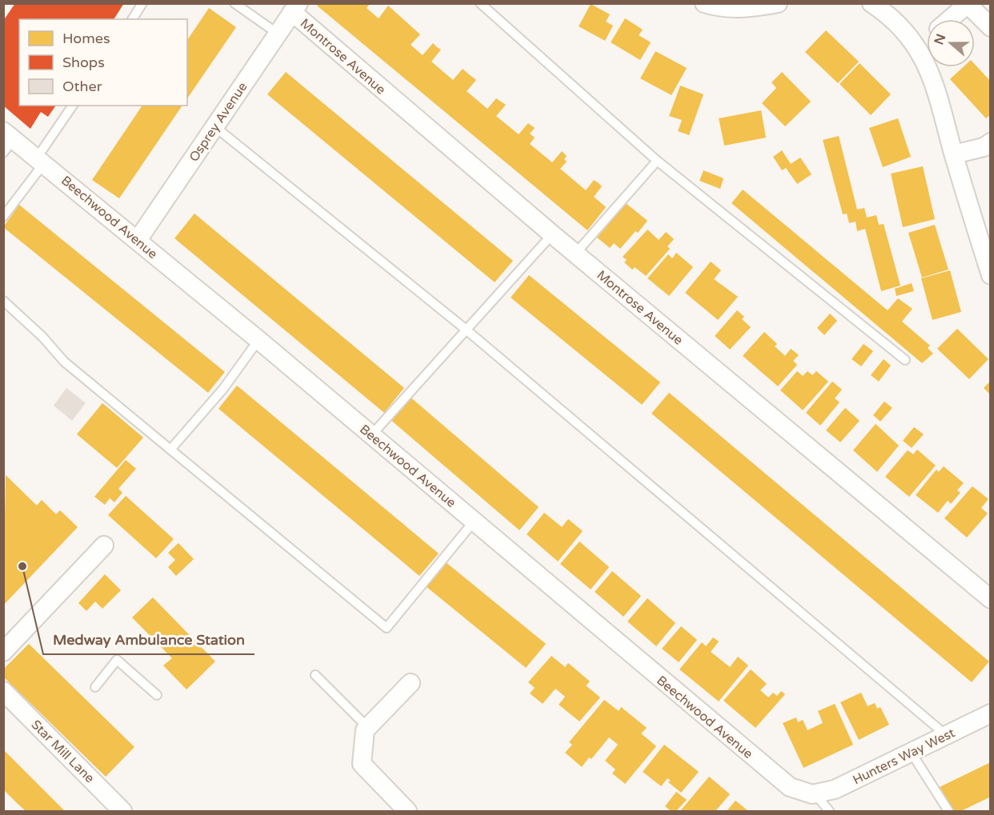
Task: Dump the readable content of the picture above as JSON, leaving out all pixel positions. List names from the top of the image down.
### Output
{
  "streets": {
    "street": [
      "Montrose Avenue",
      "Osprey Avenue",
      "Beechwood Avenue",
      "Star Mill Lane",
      "Hunters Way West"
    ]
  },
  "crossings": [
    ["Montrose Avenue", "Osprey Avenue"],
    ["Osprey Avenue", "Beechwood Avenue"],
    ["Beechwood Avenue", "Hunters Way West"]
  ],
  "places": ["Medway Ambulance Station"],
  "legend": ["Homes", "Shops", "Other"],
  "north": "left"
}
